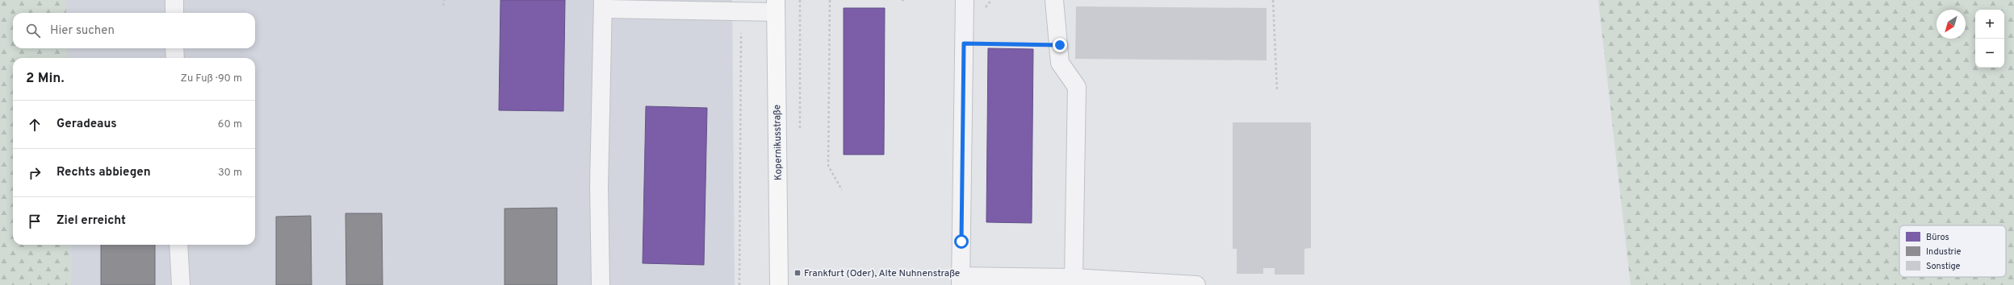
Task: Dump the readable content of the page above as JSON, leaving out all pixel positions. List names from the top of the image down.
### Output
{
  "streets": {
    "main road": ["Kopernikusstraße"]
  },
  "places": {
    "transit": ["Frankfurt (Oder), Alte Nuhnenstraße"]
  },
  "legend": ["Büros", "Industrie", "Sonstige"],
  "north": "bottom left",
  "page": {
    "map_buttons": ["+", "−"],
    "search": "Hier suchen",
    "heading": ["2 Min.", "Zu Fuß · 90 m"],
    "list": [
      ["Geradeaus", "60 m"],
      ["Rechts abbiegen", "30 m"],
      "Ziel erreicht"
    ]
  }
}
